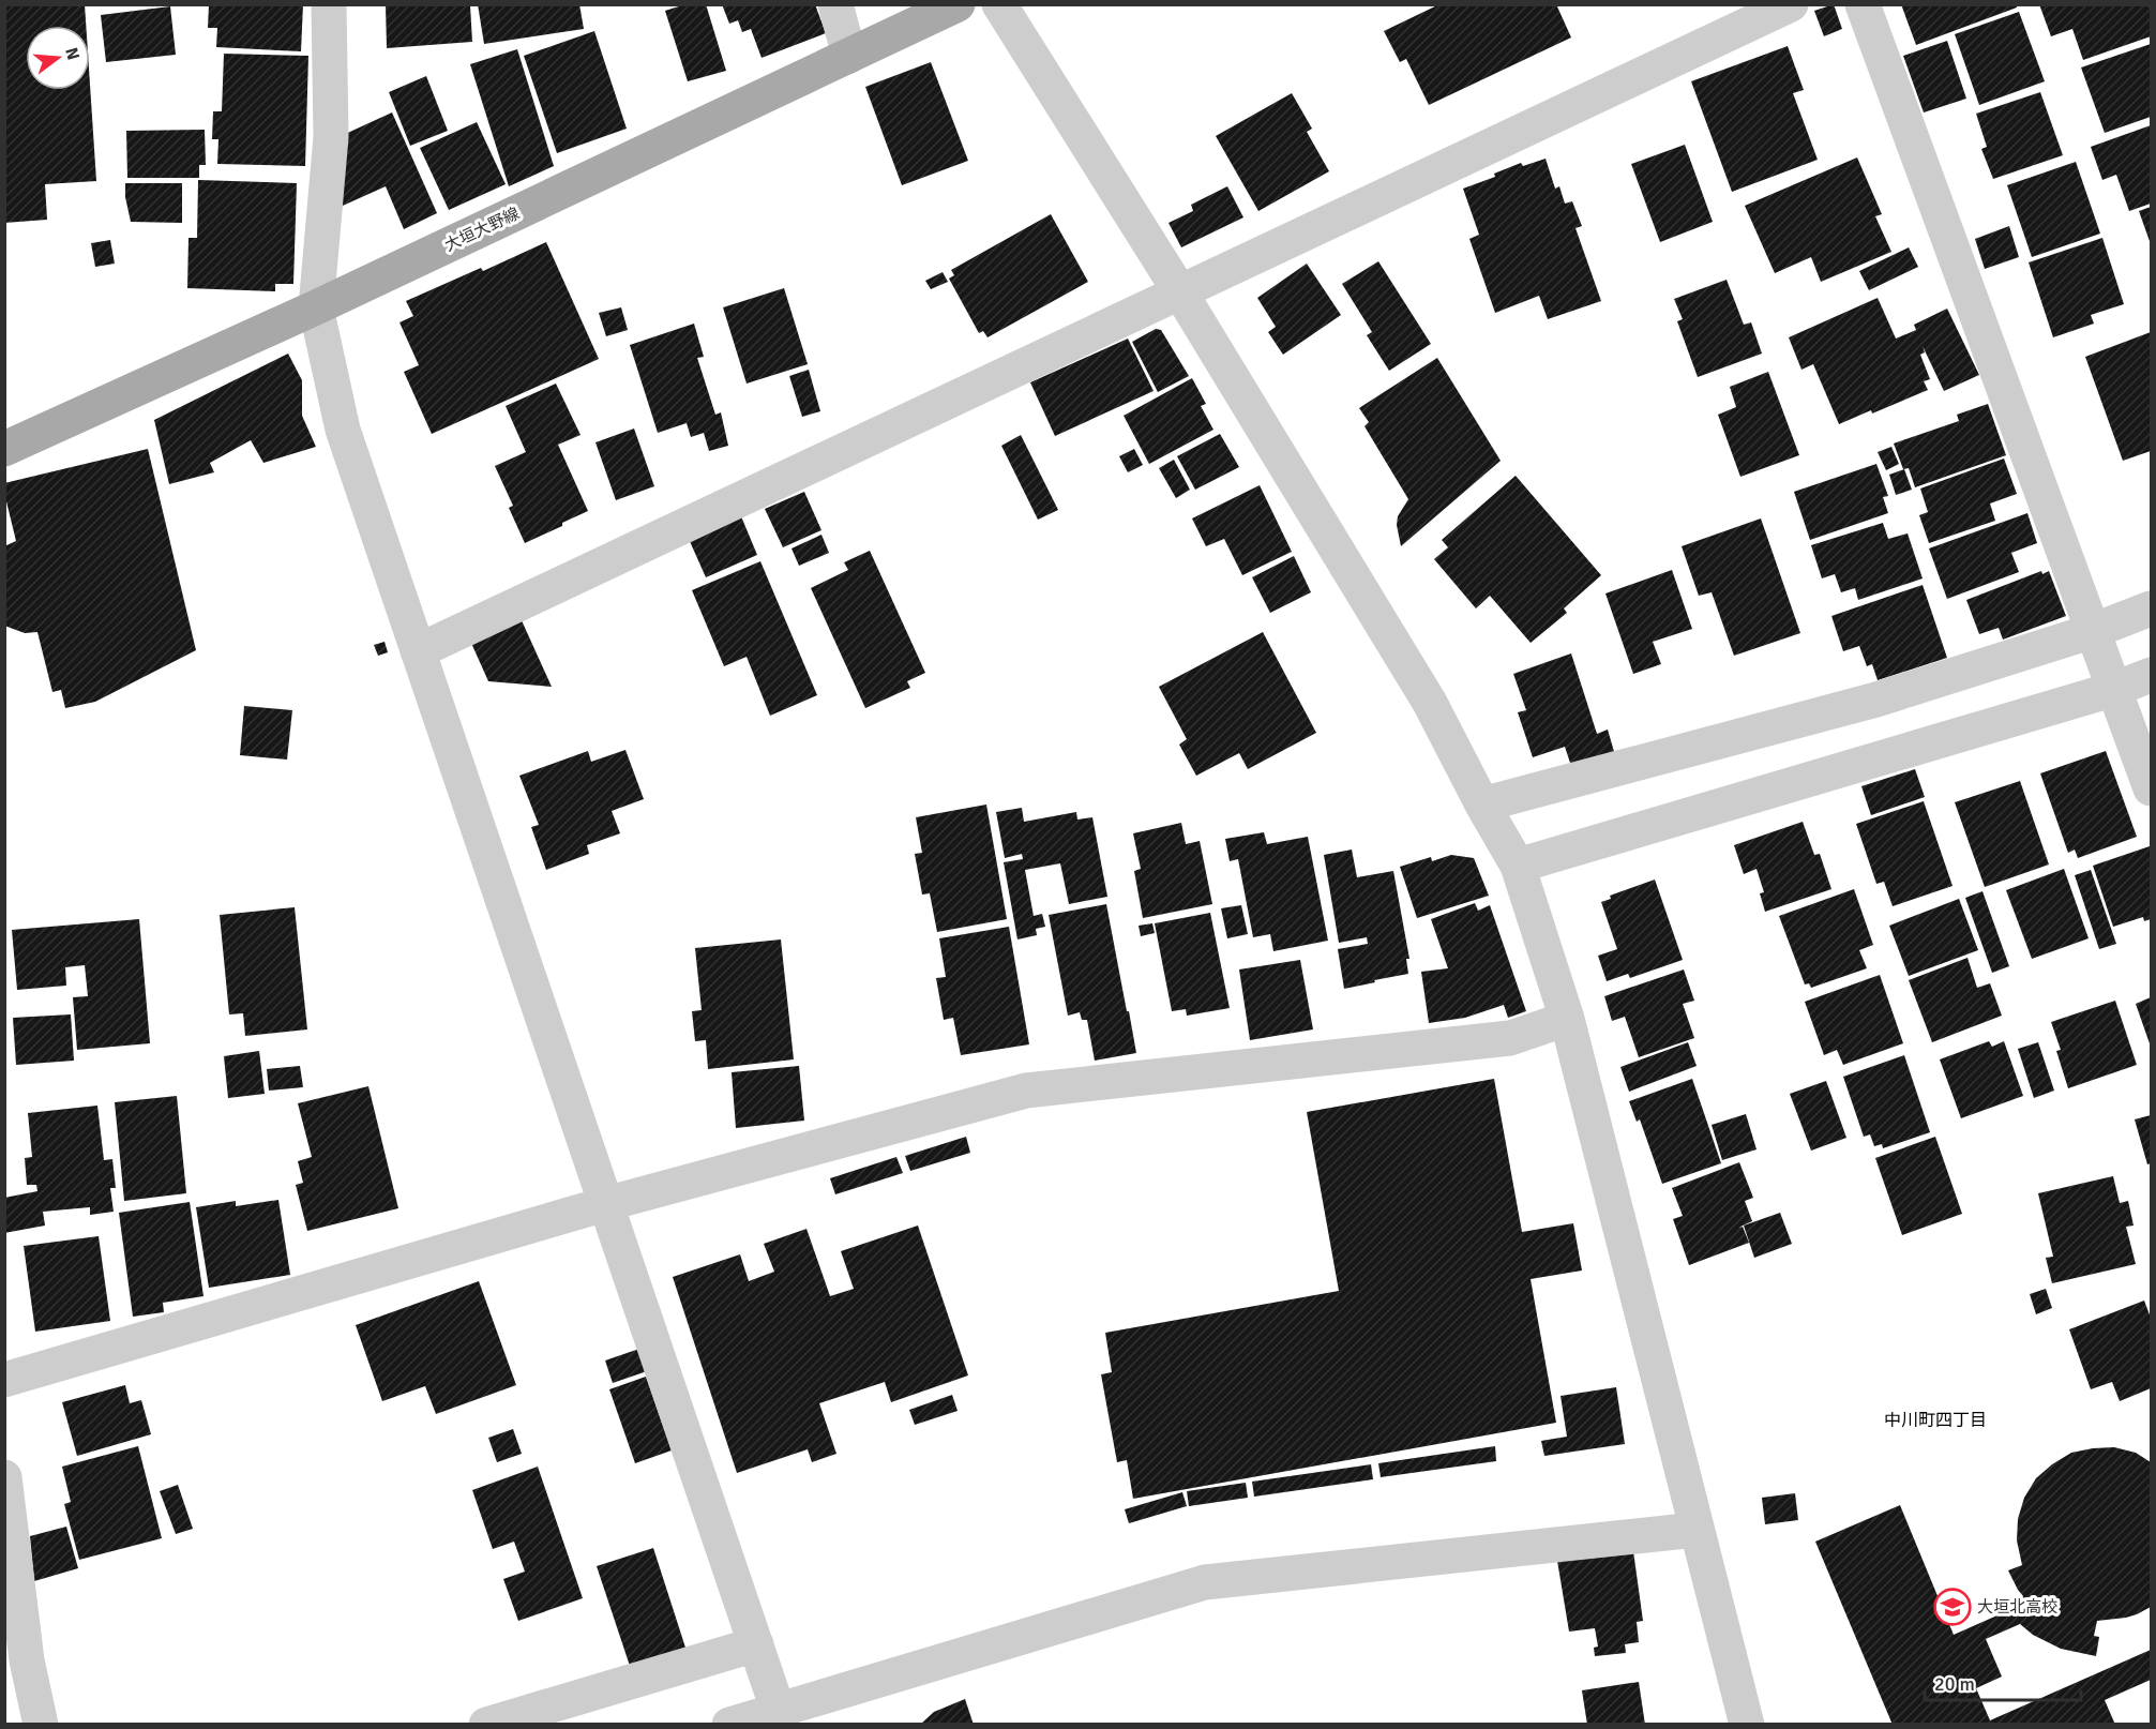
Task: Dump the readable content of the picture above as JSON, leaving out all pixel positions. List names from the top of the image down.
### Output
{
  "streets": {
    "main road": ["大垣大野線"]
  },
  "districts": ["中川町四丁目"],
  "places": {
    "school or university": ["大垣北高校"]
  },
  "scale_bar": "20 m",
  "north": "right"
}
